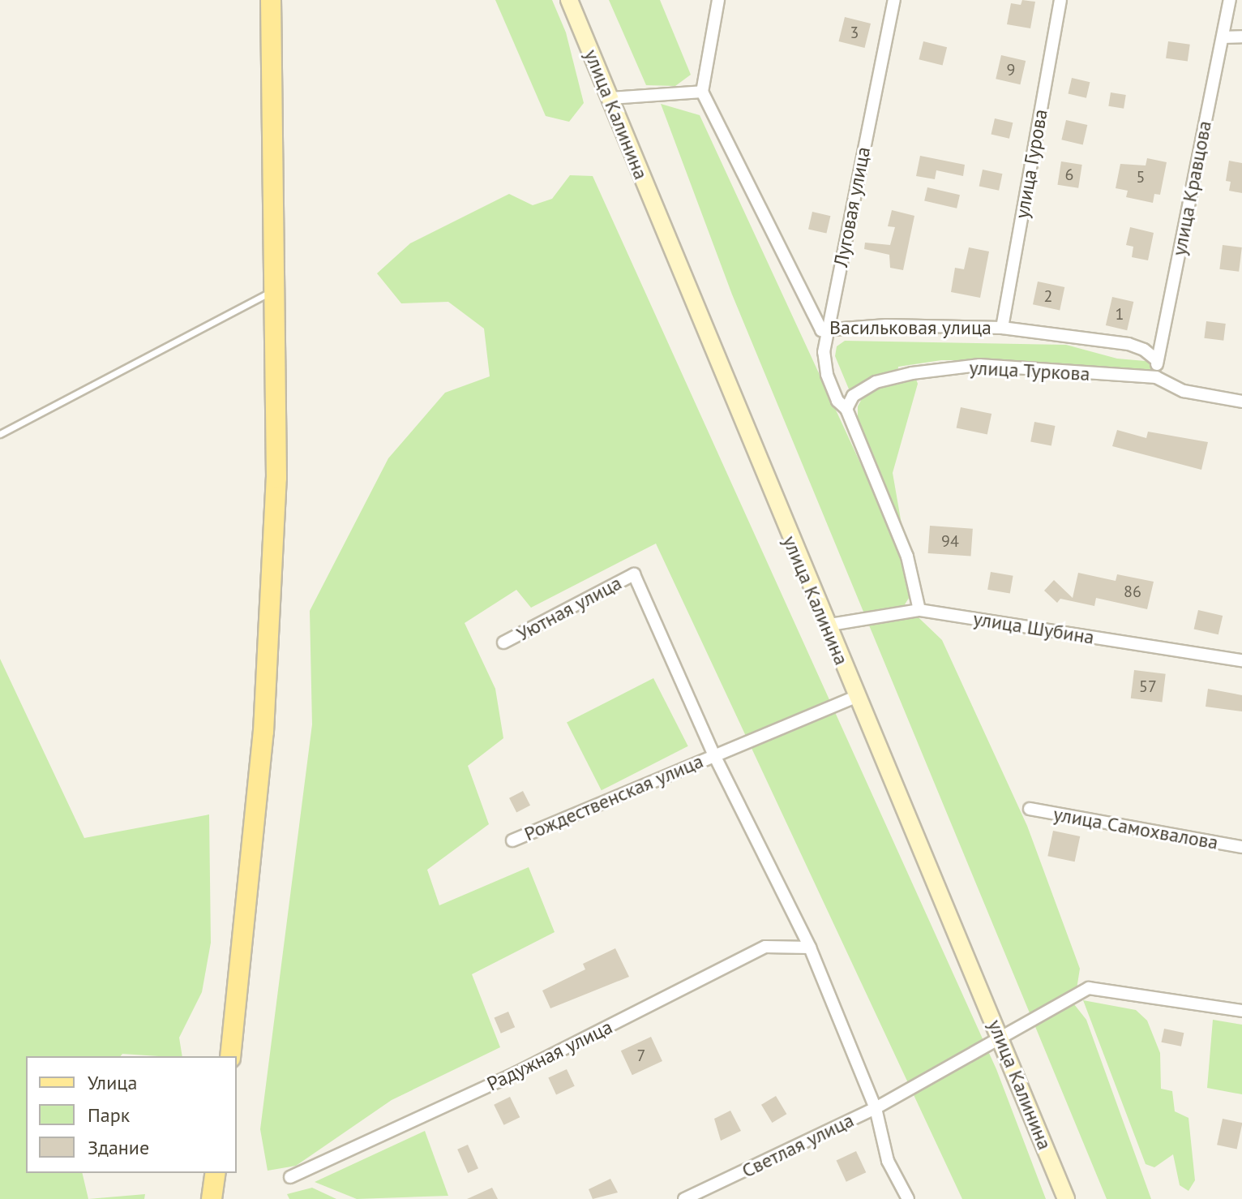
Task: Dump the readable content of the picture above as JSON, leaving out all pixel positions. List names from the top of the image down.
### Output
{
  "streets": {
    "main road": ["улица Калинина"],
    "street": [
      "улица Гурова",
      "улица Кравцова",
      "Луговая улица",
      "Васильковая улица",
      "улица Туркова",
      "Уютная улица",
      "улица Шубина",
      "Рождественская улица",
      "улица Самохвалова",
      "Радужная улица",
      "Светлая улица"
    ]
  },
  "crossings": [
    ["улица Калинина", "улица Шубина"],
    ["улица Калинина", "Рождественская улица"],
    ["улица Калинина", "Светлая улица"],
    ["улица Гурова", "Васильковая улица"],
    ["улица Кравцова", "Васильковая улица"],
    ["улица Кравцова", "улица Туркова"],
    ["Луговая улица", "Васильковая улица"],
    ["Луговая улица", "улица Туркова"],
    ["Уютная улица", "Рождественская улица"]
  ],
  "house_numbers": [
    "3",
    "9",
    "6",
    "5",
    "2",
    "1",
    "94",
    "86",
    "57",
    "7"
  ],
  "legend": ["Улица", "Парк", "Здание"]
}
